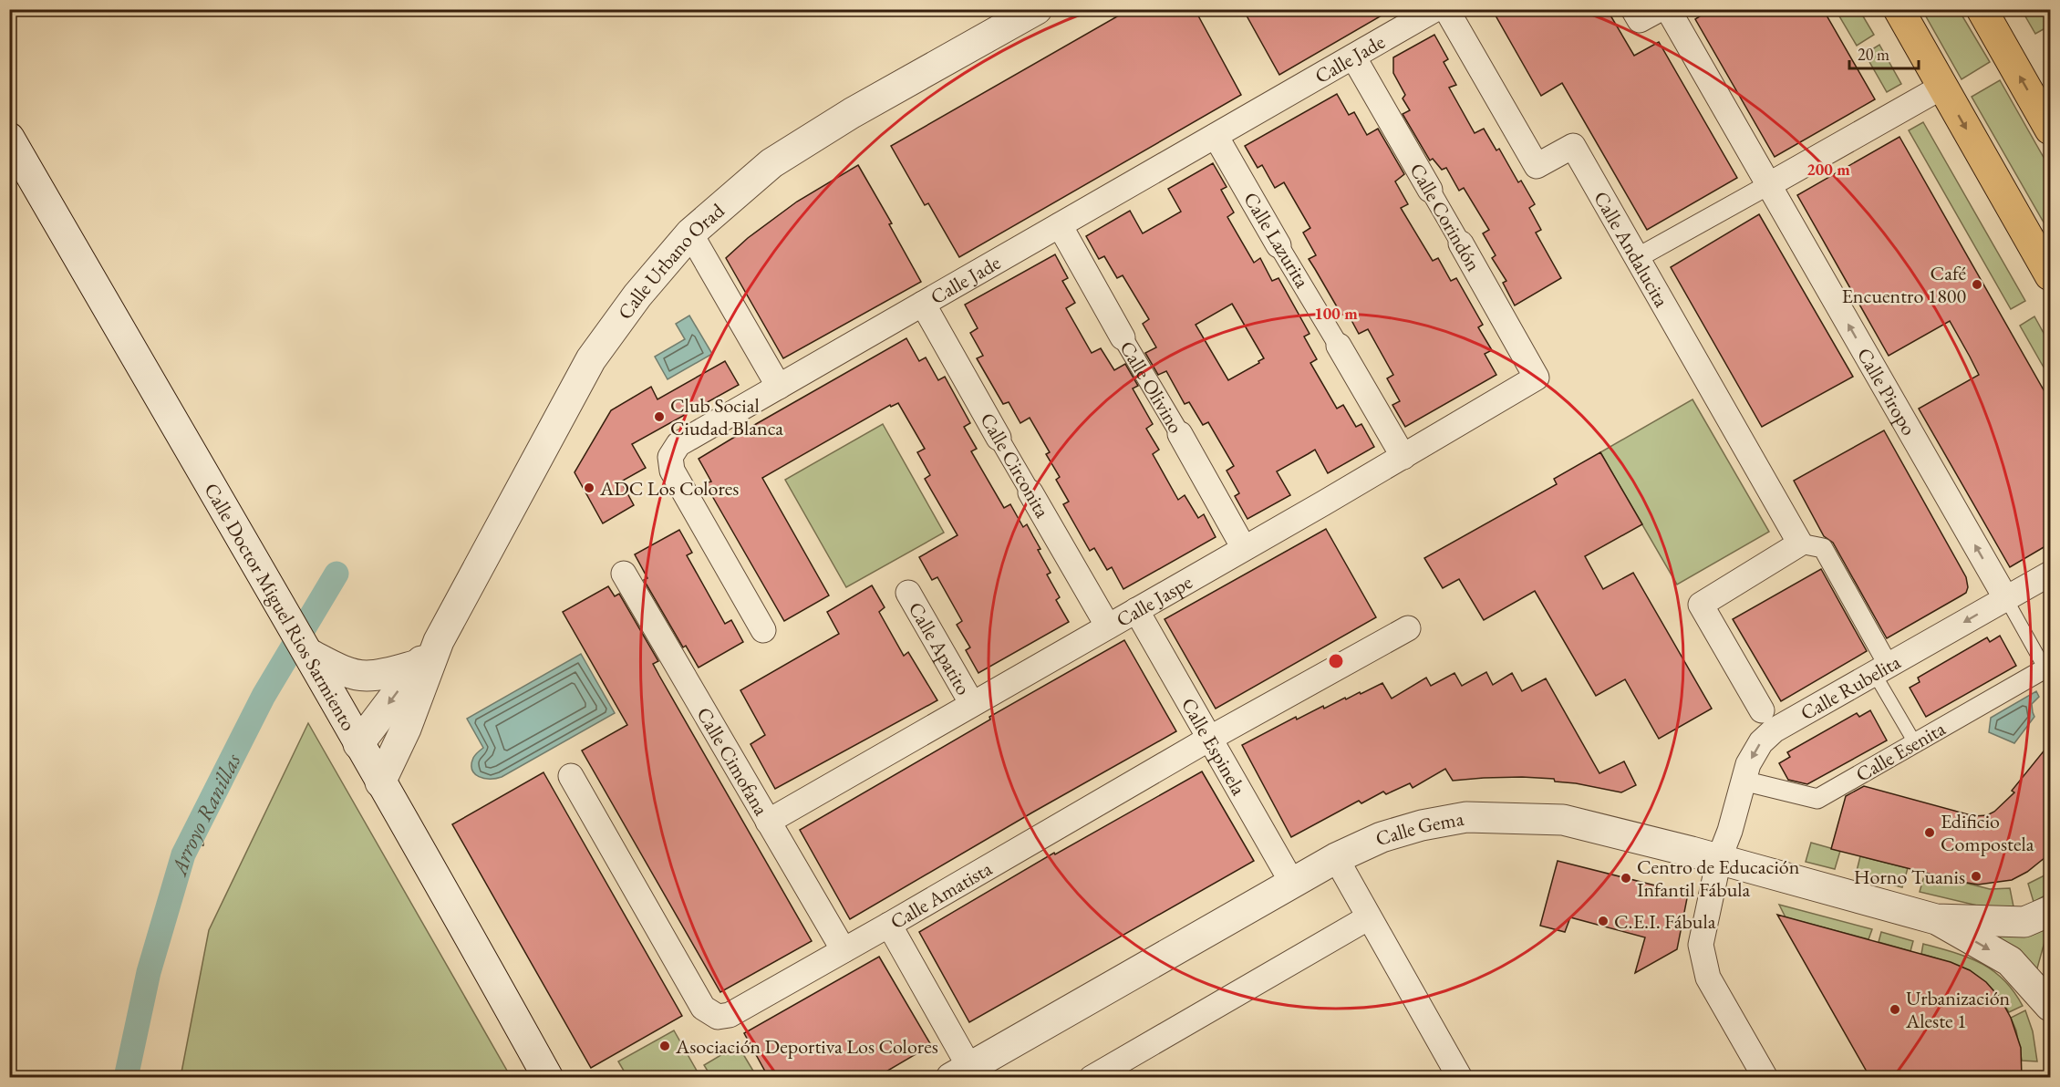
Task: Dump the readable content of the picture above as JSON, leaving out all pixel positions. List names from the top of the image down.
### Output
{
  "streets": {
    "street": [
      "Calle Jade",
      "Calle Corindón",
      "Calle Lazurita",
      "Calle Andalucita",
      "Calle Urbano Orad",
      "Calle Olivino",
      "Calle Piropo",
      "Calle Circonita",
      "Calle Jaspe",
      "Calle Doctor Miguel Rios Sarmiento",
      "Calle Apatito",
      "Calle Rubelita",
      "Calle Espinela",
      "Calle Esenita",
      "Calle Cimofana",
      "Calle Gema",
      "Calle Amatista"
    ]
  },
  "crossings": [
    ["Calle Jade", "Calle Corindón"],
    ["Calle Jade", "Calle Lazurita"],
    ["Calle Jade", "Calle Olivino"],
    ["Calle Jade", "Calle Circonita"],
    ["Calle Corindón", "Calle Jaspe"],
    ["Calle Lazurita", "Calle Jaspe"],
    ["Calle Urbano Orad", "Calle Doctor Miguel Rios Sarmiento"],
    ["Calle Olivino", "Calle Jaspe"],
    ["Calle Piropo", "Calle Rubelita"],
    ["Calle Circonita", "Calle Jaspe"],
    ["Calle Jaspe", "Calle Apatito"],
    ["Calle Jaspe", "Calle Espinela"],
    ["Calle Jaspe", "Calle Cimofana"],
    ["Calle Rubelita", "Calle Esenita"],
    ["Calle Rubelita", "Calle Gema"],
    ["Calle Espinela", "Calle Gema"],
    ["Calle Espinela", "Calle Amatista"],
    ["Calle Cimofana", "Calle Amatista"]
  ],
  "water": ["Arroyo Ranillas"],
  "places": [
    "Café Encuentro 1800",
    "Club Social Ciudad Blanca",
    "ADC Los Colores",
    "Edificio Compostela",
    "Horno Tuanis",
    "Centro de Educación Infantil Fábula",
    "C.E.I. Fábula",
    "Urbanización Aleste 1",
    "Asociación Deportiva Los Colores"
  ],
  "scale_bar": "20 m",
  "rings": ["200 m", "100 m"]
}
